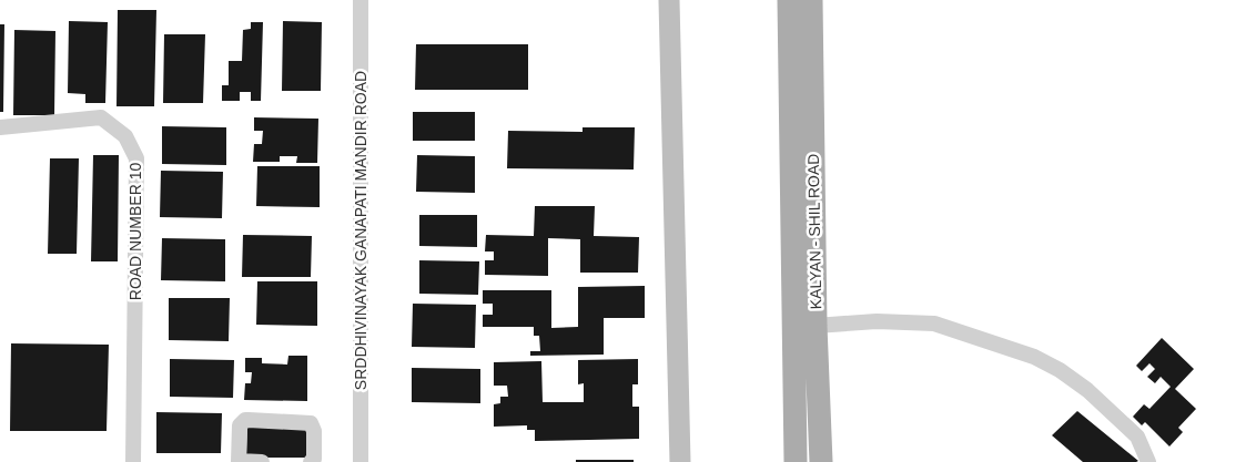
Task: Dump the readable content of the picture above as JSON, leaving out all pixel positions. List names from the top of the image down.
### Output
{
  "streets": {
    "main road": ["KALYAN - SHIL ROAD"],
    "street": ["SRDDHIVINAYAK GANAPATI MANDIR ROAD", "ROAD NUMBER 10"]
  }
}
